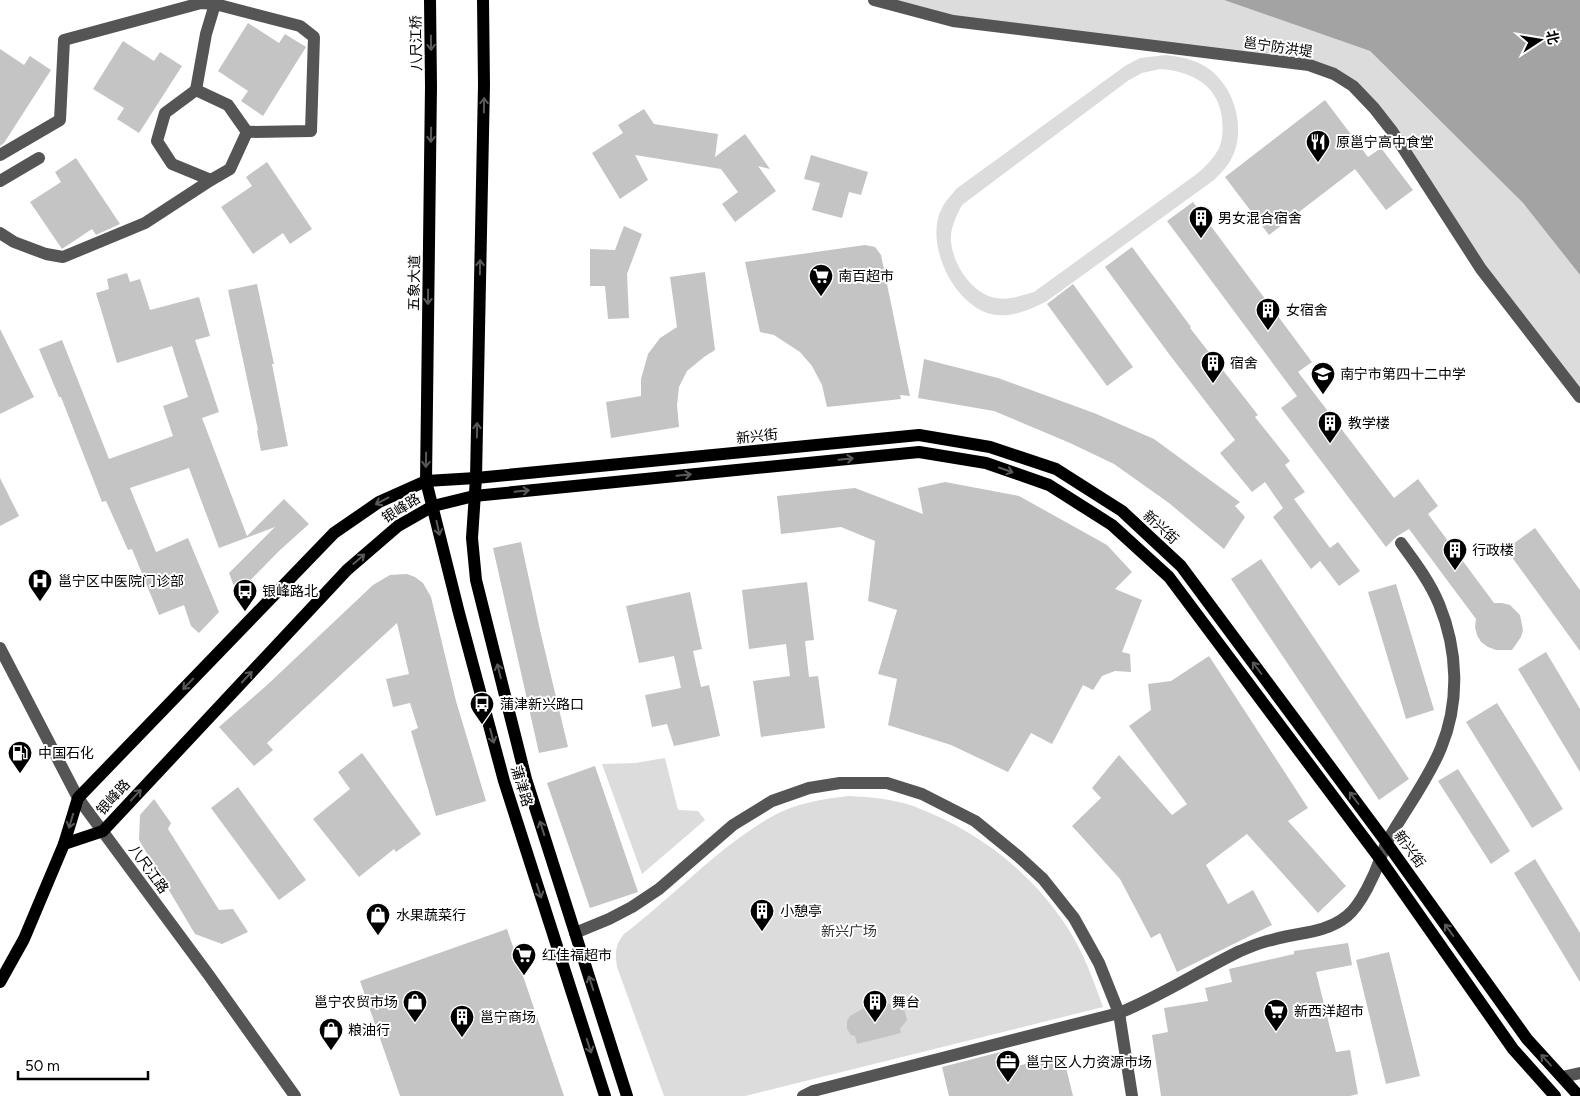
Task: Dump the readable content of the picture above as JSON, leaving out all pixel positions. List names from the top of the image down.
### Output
{
  "streets": {
    "main road": [
      "八尺江桥",
      "五象大道",
      "新兴街",
      "银峰路",
      "蒲津路"
    ],
    "street": ["邕宁防洪堤", "八尺江路"]
  },
  "crossings": [
    ["八尺江桥", "五象大道"],
    ["五象大道", "新兴街"],
    ["五象大道", "银峰路"],
    ["五象大道", "蒲津路"],
    ["新兴街", "银峰路"],
    ["新兴街", "蒲津路"],
    ["银峰路", "蒲津路"],
    ["银峰路", "八尺江路"]
  ],
  "one_way": ["新兴街"],
  "parks": ["新兴广场"],
  "places": {
    "restaurant": ["原邕宁高中食堂"],
    "building": [
      "男女混合宿舍",
      "女宿舍",
      "宿舍",
      "教学楼",
      "行政楼",
      "小憩亭",
      "舞台",
      "邕宁商场"
    ],
    "supermarket": ["南百超市", "红佳福超市", "新西洋超市"],
    "school or university": ["南宁市第四十二中学"],
    "hospital": ["邕宁区中医院门诊部"],
    "bus stop": ["银峰路北", "蒲津新兴路口"],
    "fuel station": ["中国石化"],
    "shop": ["水果蔬菜行", "邕宁农贸市场", "粮油行"],
    "office": ["邕宁区人力资源市场"]
  },
  "scale_bar": "50 m",
  "north": "right"
}
